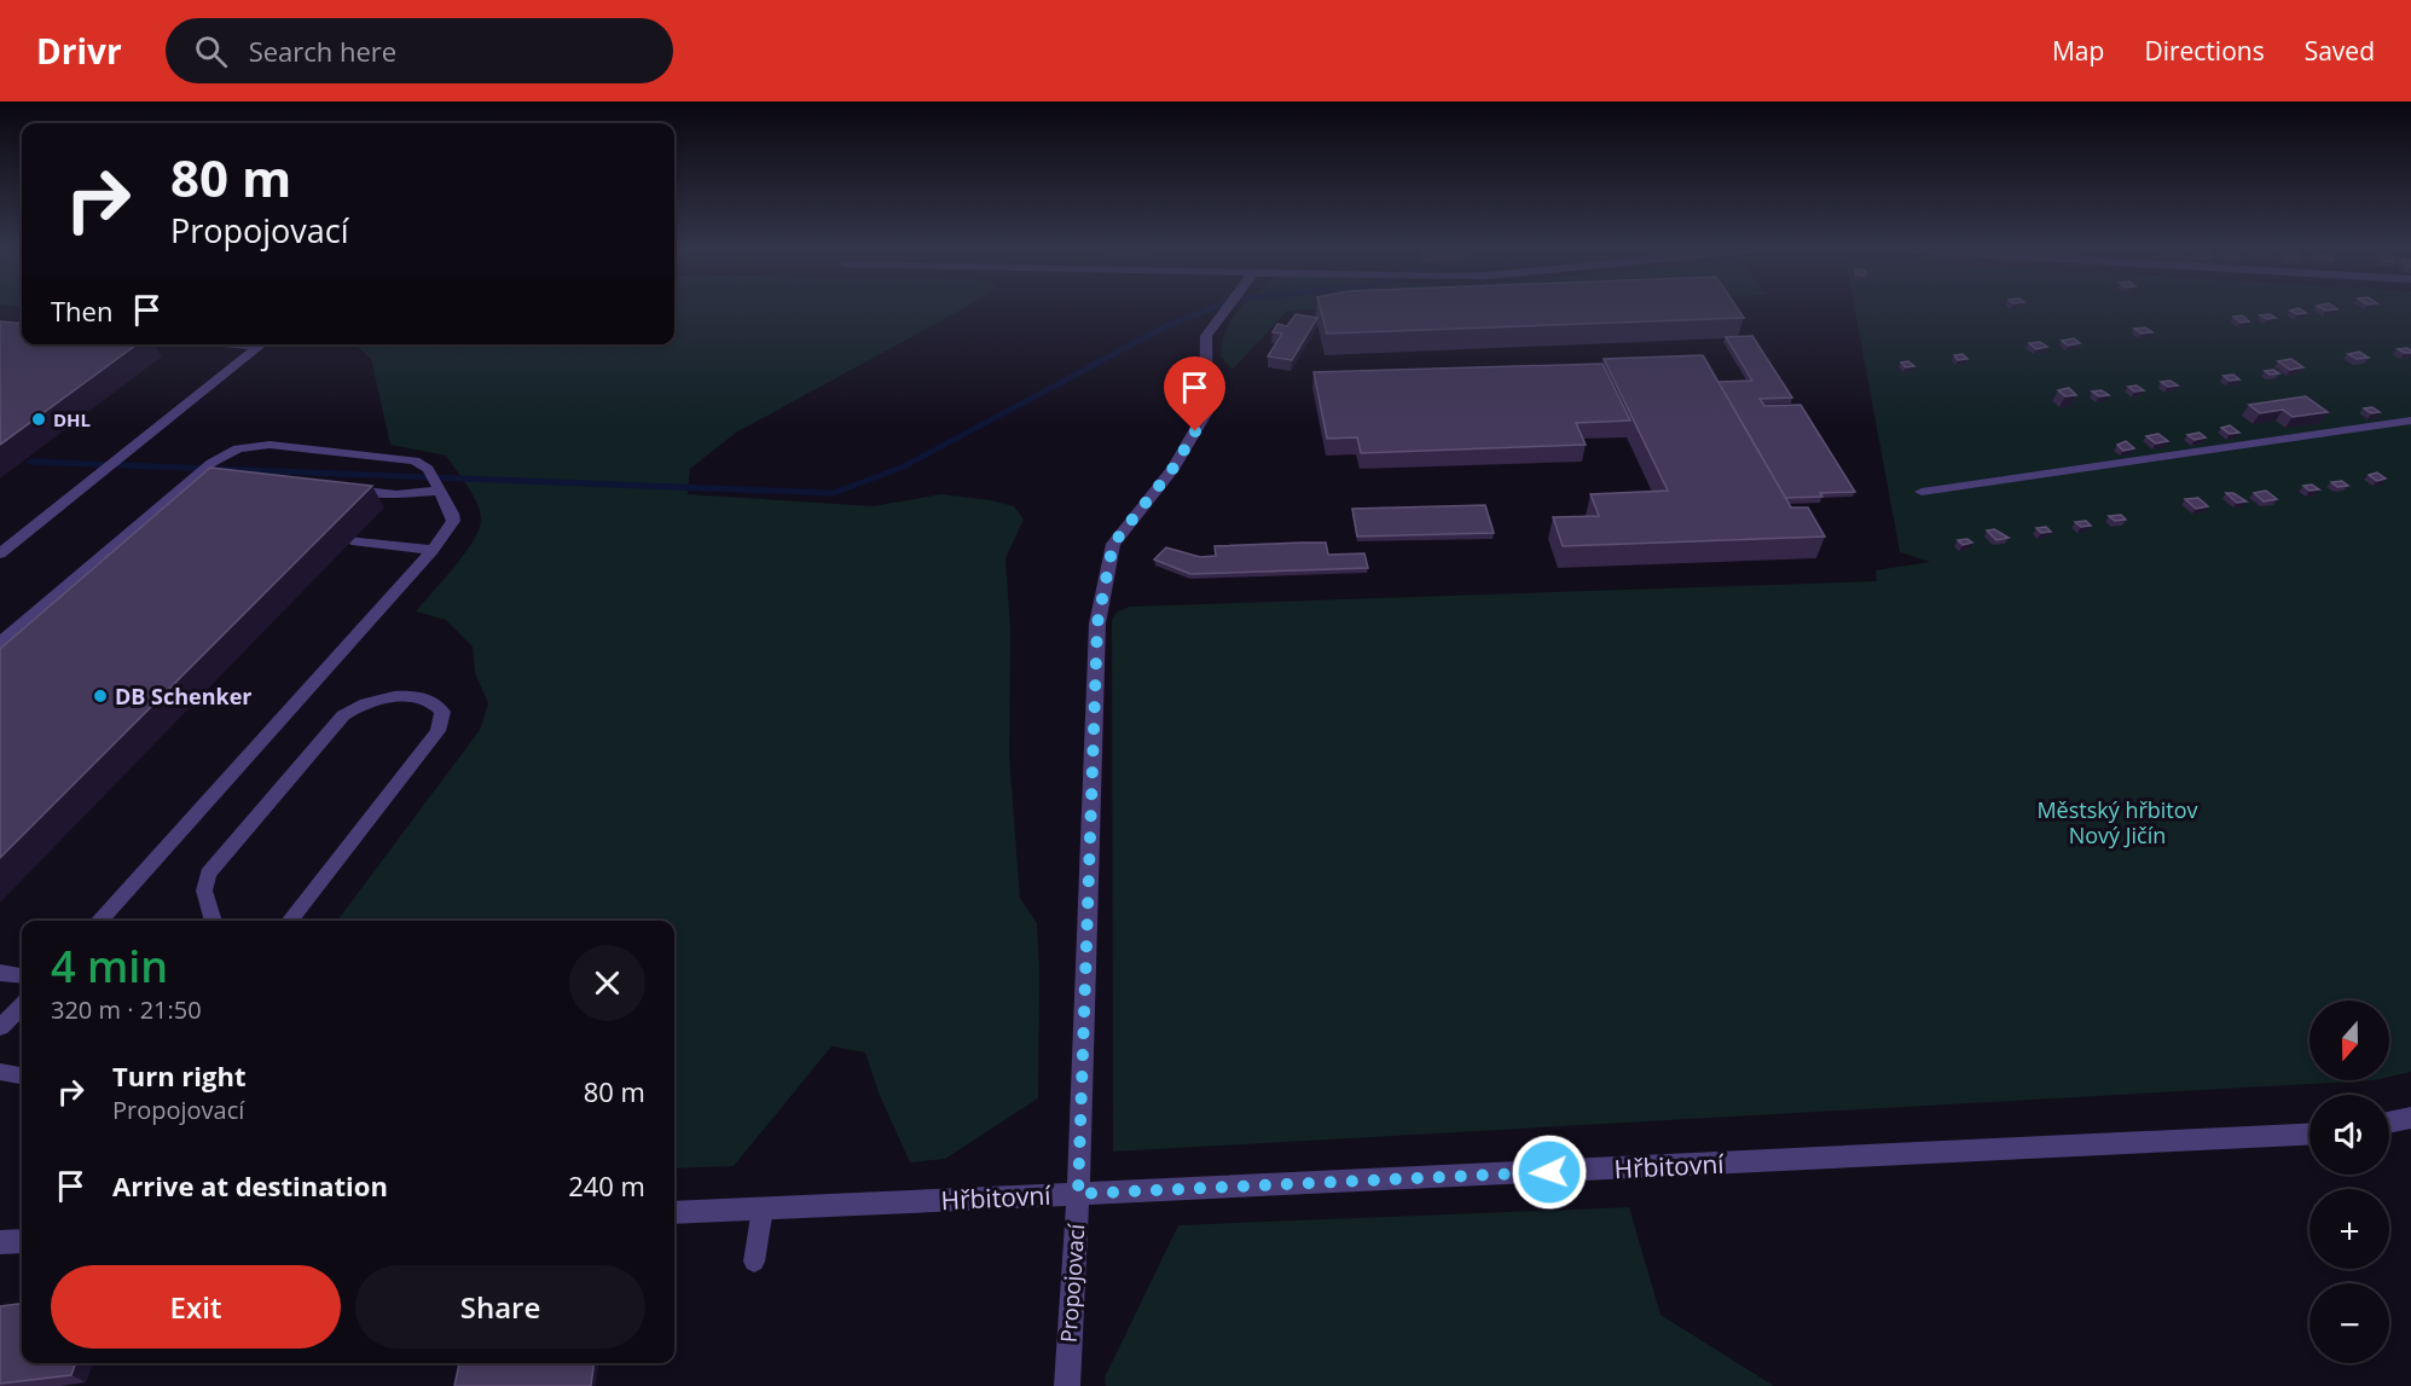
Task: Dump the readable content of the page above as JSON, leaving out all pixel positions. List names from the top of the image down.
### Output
{
  "streets": {
    "street": ["Hřbitovní", "Propojovací"]
  },
  "crossings": [
    ["Hřbitovní", "Propojovací"]
  ],
  "parks": ["Městský hřbitov Nový Jičín"],
  "places": ["DHL", "DB Schenker"],
  "north": "bottom",
  "page": {
    "header": "Drivr",
    "search": "Search here",
    "nav": ["Map", "Directions", "Saved"],
    "turn": ["80 m", "Propojovací"],
    "then": "Then",
    "heading": ["4 min", "320 m · 21:50"],
    "map_buttons": ["+", "−"],
    "list": [
      {
        "name": "Turn right",
        "note": "Propojovací",
        "value": "80 m"
      },
      {
        "name": "Arrive at destination",
        "value": "240 m"
      }
    ],
    "buttons": ["Exit", "Share"]
  }
}
